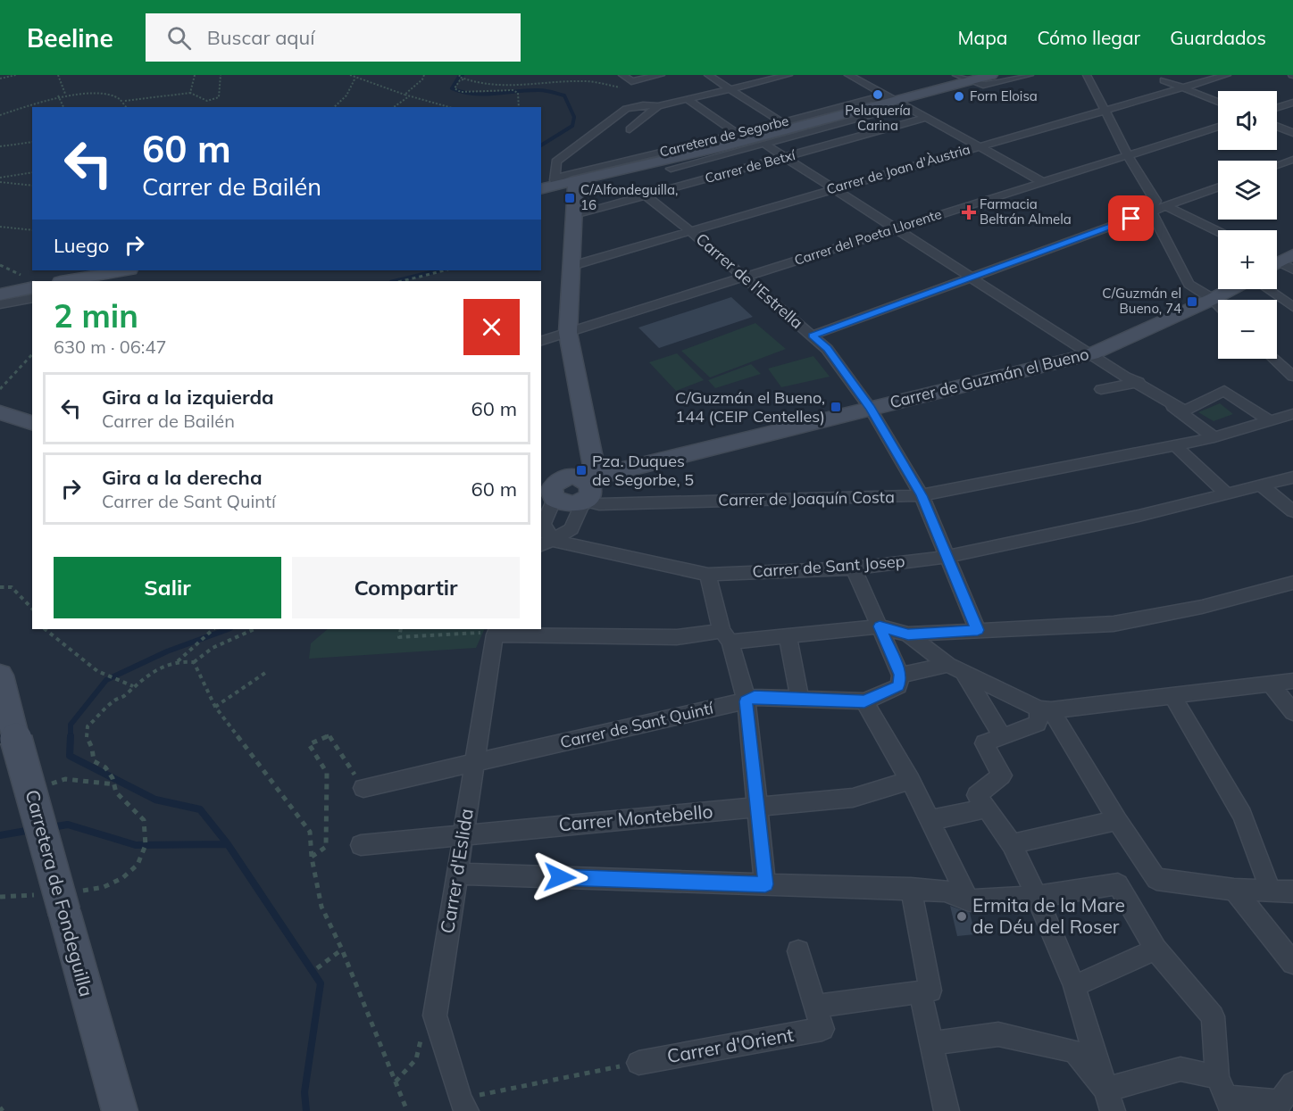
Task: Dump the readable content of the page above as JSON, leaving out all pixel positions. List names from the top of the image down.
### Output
{
  "streets": {
    "street": [
      "Carretera de Segorbe",
      "Carrer de Betxí",
      "Carrer de Joan d'Àustria",
      "Carrer del Poeta Llorente",
      "Carrer de l'Estrella",
      "Carrer de Guzmán el Bueno",
      "Carrer de Joaquín Costa",
      "Carrer de Sant Josep",
      "Carrer de Sant Quintí",
      "Carrer Montebello",
      "Carrer d'Eslida",
      "Carretera de Fondeguilla",
      "Carrer d'Orient"
    ]
  },
  "crossings": [
    ["Carrer de Betxí", "Carrer de l'Estrella"],
    ["Carrer de Joan d'Àustria", "Carrer de l'Estrella"],
    ["Carrer del Poeta Llorente", "Carrer de l'Estrella"],
    ["Carrer de l'Estrella", "Carrer de Guzmán el Bueno"],
    ["Carrer de l'Estrella", "Carrer de Joaquín Costa"],
    ["Carrer de l'Estrella", "Carrer de Sant Josep"],
    ["Carrer de Guzmán el Bueno", "Carrer de Joaquín Costa"],
    ["Carrer de Sant Quintí", "Carrer d'Eslida"],
    ["Carrer Montebello", "Carrer d'Eslida"]
  ],
  "places": {
    "other": ["Peluquería Carina", "Forn Eloisa", "Ermita de la Mare de Déu del Roser"],
    "transit": [
      "C/Alfondeguilla, 16",
      "C/Guzmán el Bueno, 74",
      "C/Guzmán el Bueno, 144 (CEIP Centelles)",
      "Pza. Duques de Segorbe, 5"
    ],
    "health": ["Farmacia Beltrán Almela"]
  },
  "page": {
    "header": "Beeline",
    "search": "Buscar aquí",
    "nav": ["Mapa", "Cómo llegar", "Guardados"],
    "map_buttons": ["+", "−"],
    "turn": ["60 m", "Carrer de Bailén"],
    "then": "Luego",
    "heading": ["2 min", "630 m · 06:47"],
    "list": [
      {
        "name": "Gira a la izquierda",
        "note": "Carrer de Bailén",
        "value": "60 m"
      },
      {
        "name": "Gira a la derecha",
        "note": "Carrer de Sant Quintí",
        "value": "60 m"
      }
    ],
    "buttons": ["Salir", "Compartir"]
  }
}
